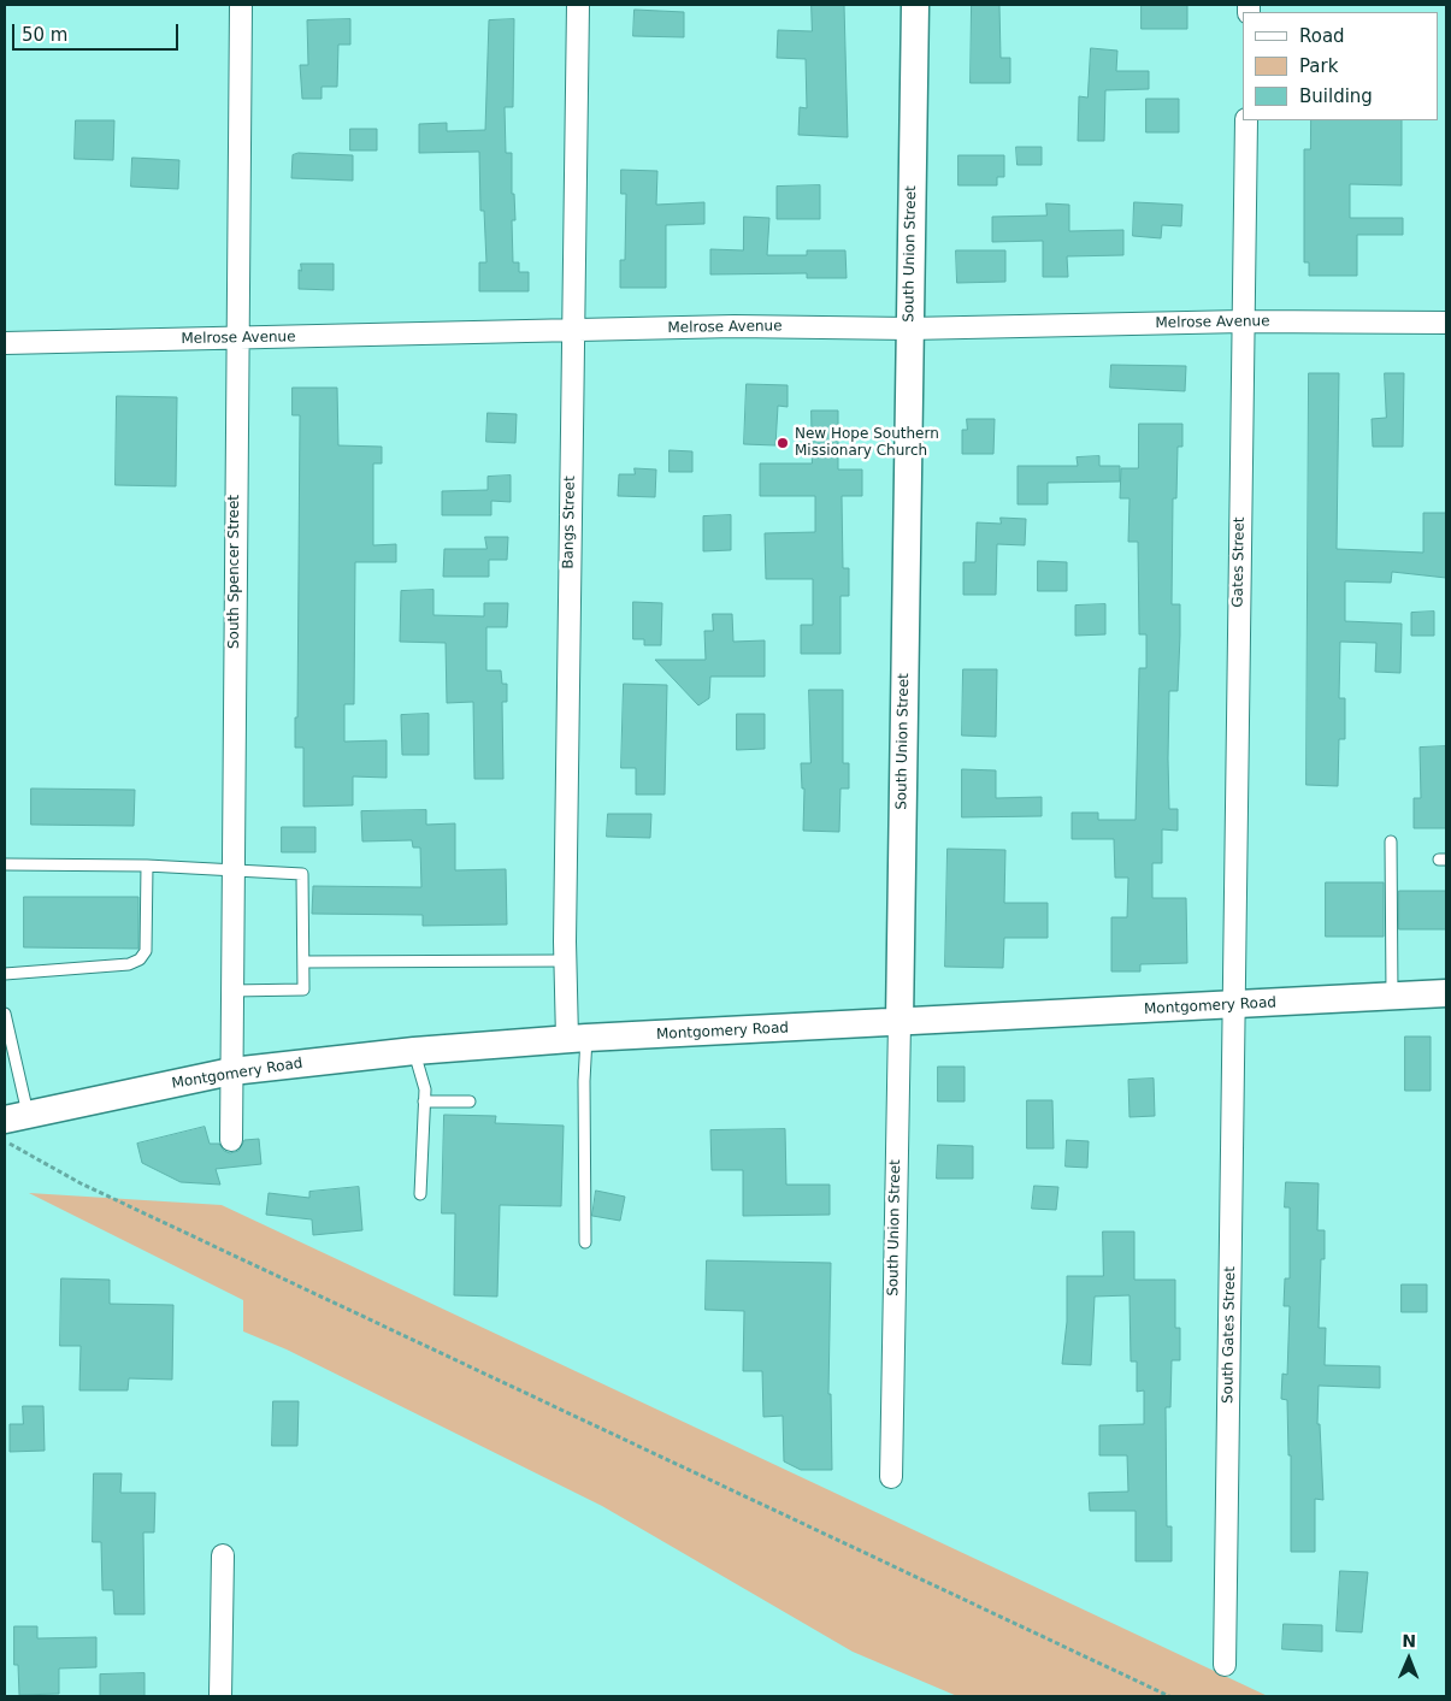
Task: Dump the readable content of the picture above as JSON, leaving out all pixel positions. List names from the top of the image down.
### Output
{
  "streets": {
    "street": [
      "South Union Street",
      "Melrose Avenue",
      "Bangs Street",
      "Gates Street",
      "South Spencer Street",
      "Montgomery Road",
      "South Gates Street"
    ]
  },
  "crossings": [
    ["South Union Street", "Melrose Avenue"],
    ["South Union Street", "Montgomery Road"],
    ["Melrose Avenue", "Bangs Street"],
    ["Melrose Avenue", "Gates Street"],
    ["Melrose Avenue", "South Spencer Street"],
    ["Bangs Street", "Montgomery Road"],
    ["Gates Street", "Montgomery Road"],
    ["Gates Street", "South Gates Street"],
    ["South Spencer Street", "Montgomery Road"],
    ["Montgomery Road", "South Gates Street"]
  ],
  "places": ["New Hope Southern Missionary Church"],
  "legend": ["Road", "Park", "Building"],
  "scale_bar": "50 m",
  "north": "top"
}
